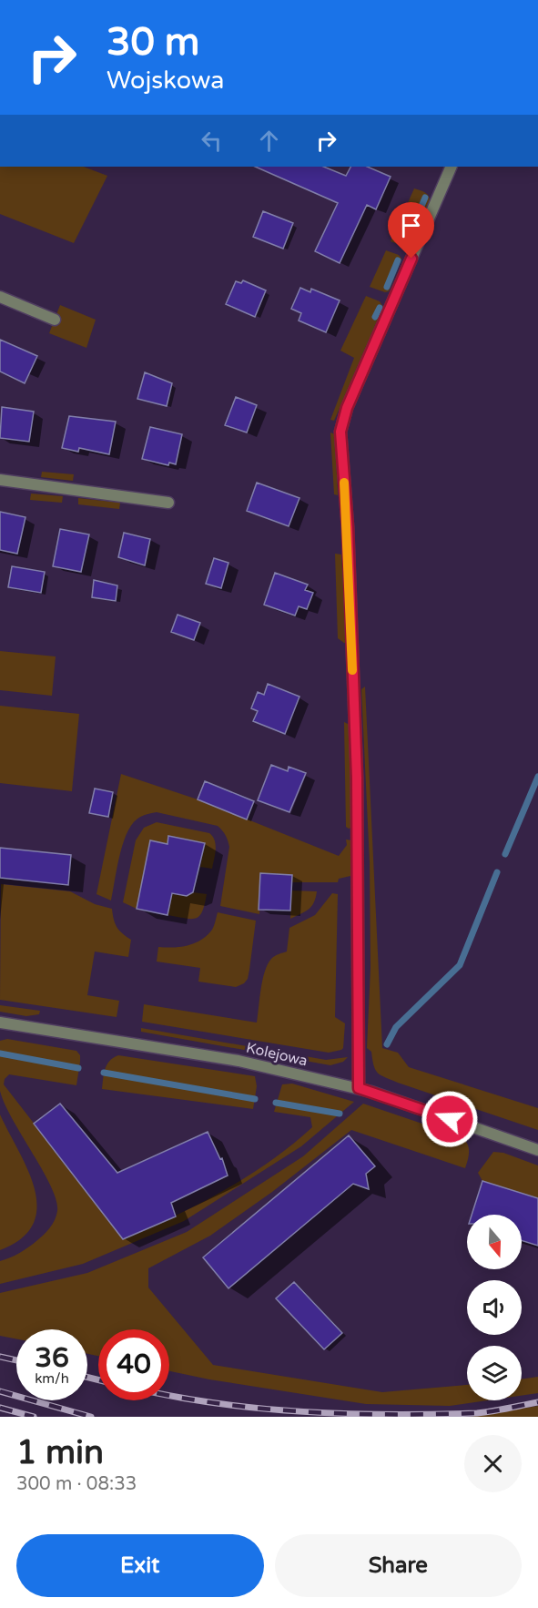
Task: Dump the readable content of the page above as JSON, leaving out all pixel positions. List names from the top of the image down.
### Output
{
  "streets": {
    "street": ["Kolejowa"]
  },
  "north": "bottom",
  "page": {
    "turn": ["30 m", "Wojskowa"],
    "speed": "36 km/h",
    "limit": "40",
    "heading": ["1 min", "300 m · 08:33"],
    "buttons": ["Exit", "Share"]
  }
}
